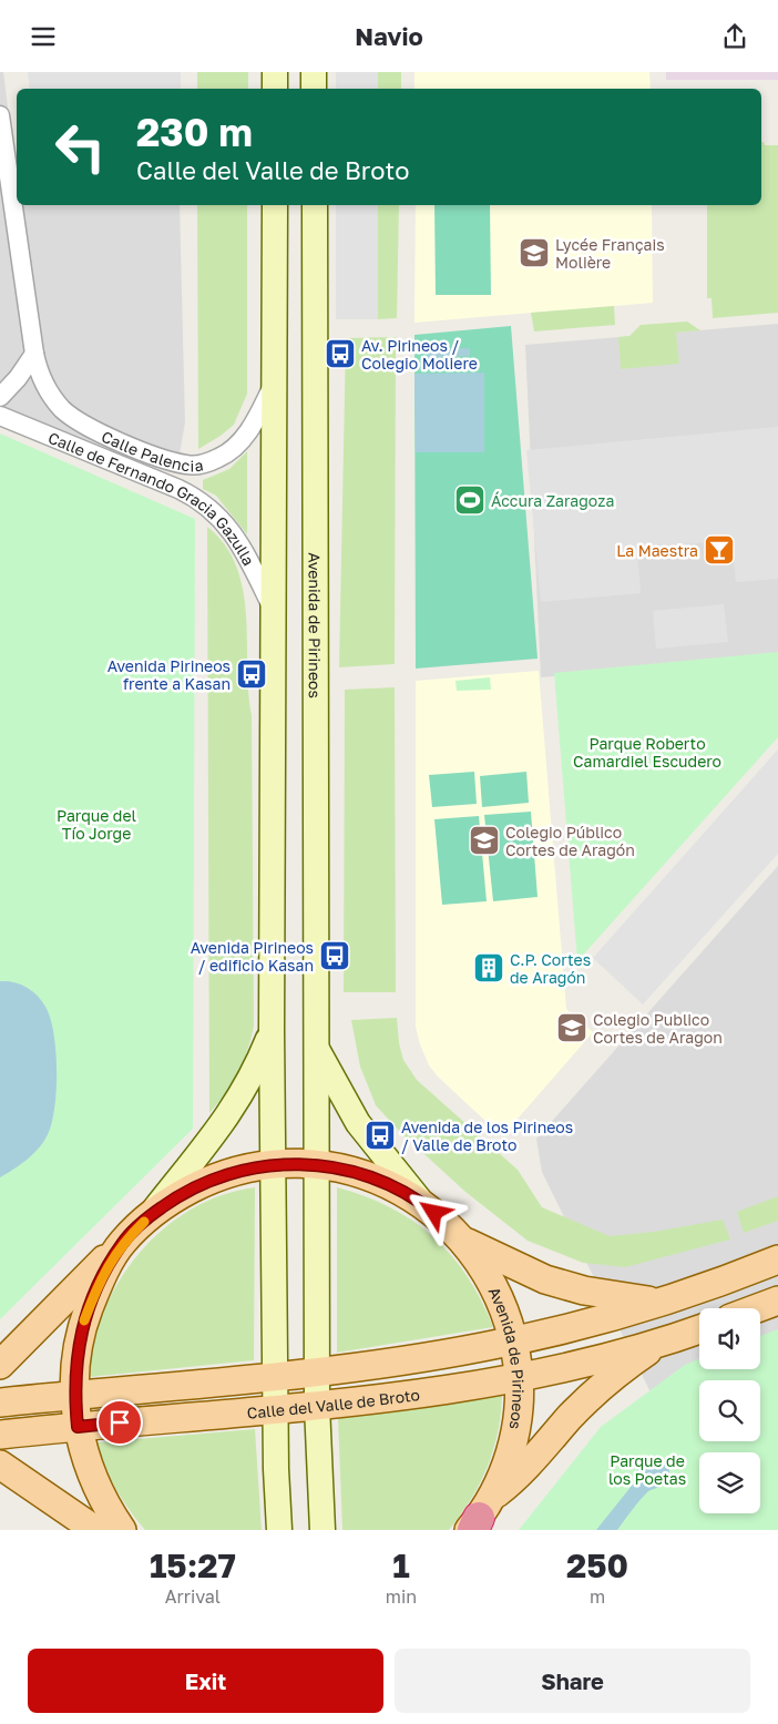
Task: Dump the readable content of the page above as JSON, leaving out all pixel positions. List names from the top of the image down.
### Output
{
  "streets": {
    "main road": ["Avenida de Pirineos", "Calle del Valle de Broto"],
    "street": ["Calle Palencia", "Calle de Fernando Gracia Gazulla"]
  },
  "crossings": [
    ["Calle Palencia", "Avenida de Pirineos"],
    ["Calle de Fernando Gracia Gazulla", "Avenida de Pirineos"],
    ["Avenida de Pirineos", "Calle del Valle de Broto"]
  ],
  "parks": ["Parque Roberto Camardiel Escudero", "Parque del Tío Jorge", "Parque de los Poetas"],
  "places": {
    "school or university": ["Lycée Français Molière", "Colegio Público Cortes de Aragón", "Colegio Publico Cortes de Aragon"],
    "bus stop": [
      "Av. Pirineos / Colegio Moliere",
      "Avenida Pirineos frente a Kasan",
      "Avenida Pirineos / edificio Kasan",
      "Avenida de los Pirineos / Valle de Broto"
    ],
    "sports": ["Áccura Zaragoza"],
    "bar": ["La Maestra"],
    "building": ["C.P. Cortes de Aragón"]
  },
  "page": {
    "header": "Navio",
    "turn": ["230 m", "Calle del Valle de Broto"],
    "eta": [
      "15:27",
      "Arrival",
      "1",
      "min",
      "250",
      "m"
    ],
    "buttons": ["Exit", "Share"]
  }
}
